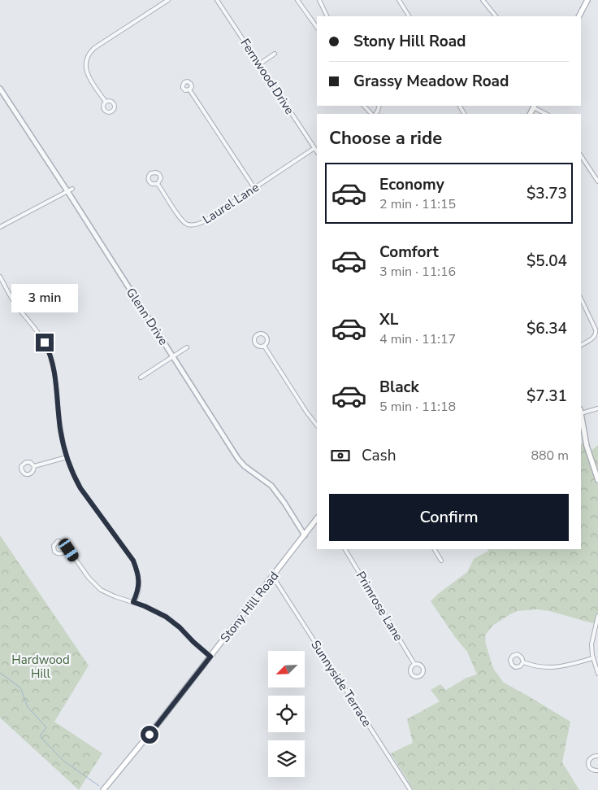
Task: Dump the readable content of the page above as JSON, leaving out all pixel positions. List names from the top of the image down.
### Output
{
  "streets": {
    "main road": ["Stony Hill Road"],
    "street": [
      "Fernwood Drive",
      "Laurel Lane",
      "Glenn Drive",
      "Primrose Lane",
      "Sunnyside Terrace"
    ]
  },
  "crossings": [
    ["Fernwood Drive", "Laurel Lane"],
    ["Glenn Drive", "Stony Hill Road"],
    ["Stony Hill Road", "Sunnyside Terrace"]
  ],
  "parks": ["Hardwood Hill"],
  "north": "bottom left",
  "page": {
    "banner": ["Stony Hill Road", "Grassy Meadow Road"],
    "heading": "Choose a ride",
    "list": [
      {
        "name": "Economy",
        "note": "2 min · 11:15",
        "value": "$3.73"
      },
      {
        "name": "Comfort",
        "note": "3 min · 11:16",
        "value": "$5.04"
      },
      {
        "name": "XL",
        "note": "4 min · 11:17",
        "value": "$6.34"
      },
      {
        "name": "Black",
        "note": "5 min · 11:18",
        "value": "$7.31"
      }
    ],
    "bubble": "3 min",
    "pay": ["Cash", "880 m"],
    "buttons": "Confirm"
  }
}
